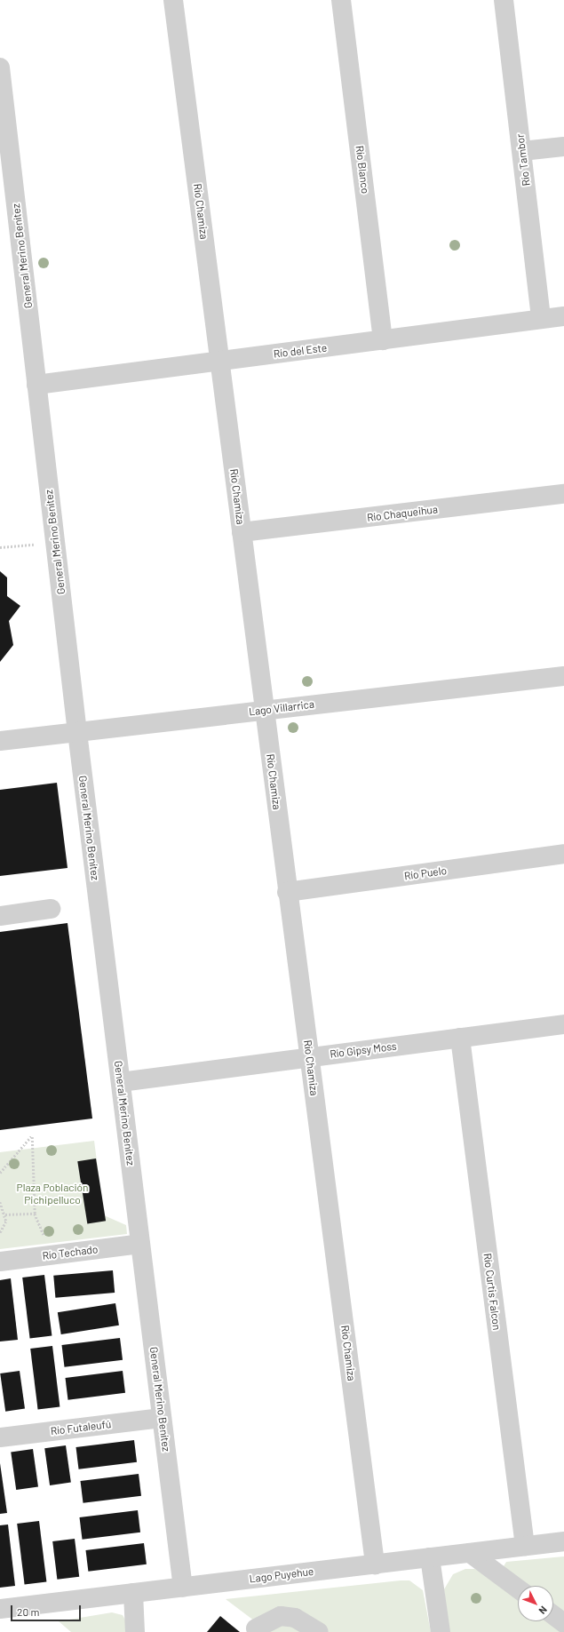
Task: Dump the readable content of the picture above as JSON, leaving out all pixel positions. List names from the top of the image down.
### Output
{
  "streets": {
    "street": [
      "Río Tambor",
      "Río Blanco",
      "Río Chamiza",
      "General Merino Benítez",
      "Río del Este",
      "Río Chaqueihua",
      "Lago Villarrica",
      "Río Puelo",
      "Río Gipsy Moss",
      "Río Techado",
      "Río Curtis Falcon",
      "Río Futaleufú",
      "Lago Puyehue"
    ]
  },
  "crossings": [
    ["Río Tambor", "Río del Este"],
    ["Río Blanco", "Río del Este"],
    ["Río Chamiza", "Río del Este"],
    ["Río Chamiza", "Río Chaqueihua"],
    ["Río Chamiza", "Lago Villarrica"],
    ["Río Chamiza", "Río Puelo"],
    ["Río Chamiza", "Río Gipsy Moss"],
    ["Río Chamiza", "Lago Puyehue"],
    ["General Merino Benítez", "Río del Este"],
    ["General Merino Benítez", "Lago Villarrica"],
    ["General Merino Benítez", "Río Gipsy Moss"],
    ["General Merino Benítez", "Río Techado"],
    ["General Merino Benítez", "Río Futaleufú"],
    ["General Merino Benítez", "Lago Puyehue"],
    ["Río Gipsy Moss", "Río Curtis Falcon"],
    ["Río Curtis Falcon", "Lago Puyehue"]
  ],
  "parks": ["Plaza Población Pichipelluco"],
  "scale_bar": "20 m",
  "north": "bottom right"
}
